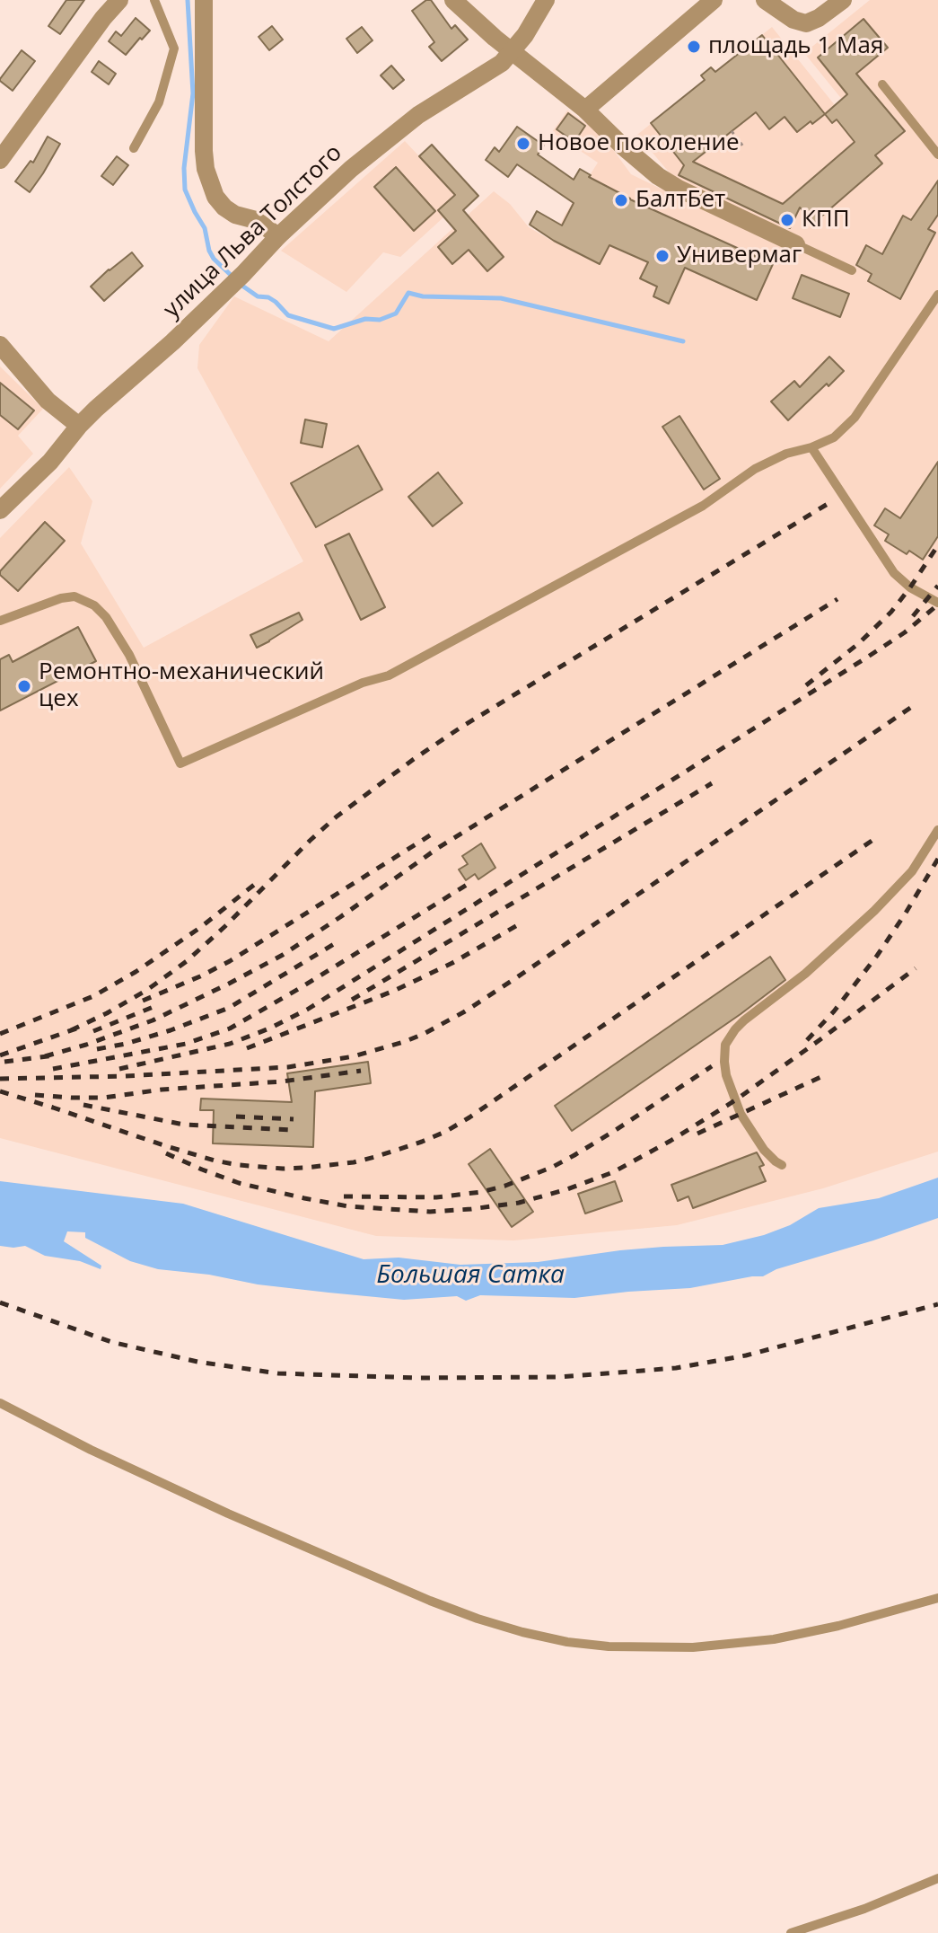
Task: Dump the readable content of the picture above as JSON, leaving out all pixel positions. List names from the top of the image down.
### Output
{
  "streets": {
    "street": ["улица Льва Толстого"]
  },
  "water": ["Большая Сатка"],
  "places": [
    "площадь 1 Мая",
    "Новое поколение",
    "БалтБет",
    "КПП",
    "Универмаг",
    "Ремонтно-механический цех"
  ]
}
